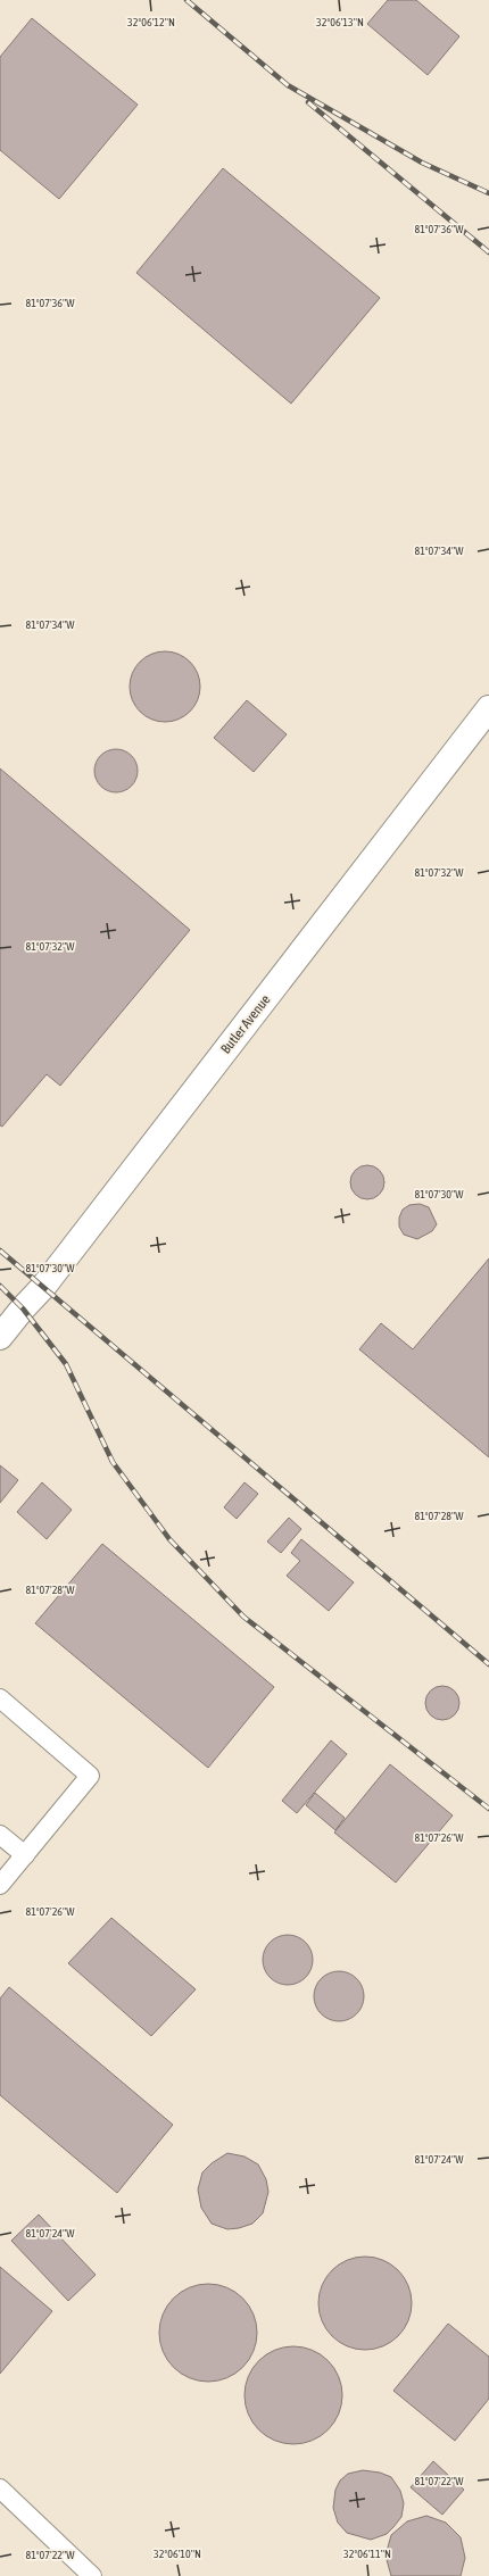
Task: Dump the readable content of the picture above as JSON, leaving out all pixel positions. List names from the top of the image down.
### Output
{
  "streets": {
    "street": ["Butler Avenue"]
  },
  "coordinates": [
    "32°06'12\"N",
    "32°06'13\"N",
    "81°07'36\"W",
    "81°07'34\"W",
    "81°07'32\"W",
    "81°07'30\"W",
    "81°07'28\"W",
    "81°07'26\"W",
    "81°07'24\"W",
    "81°07'22\"W",
    "32°06'10\"N",
    "32°06'11\"N"
  ]
}
